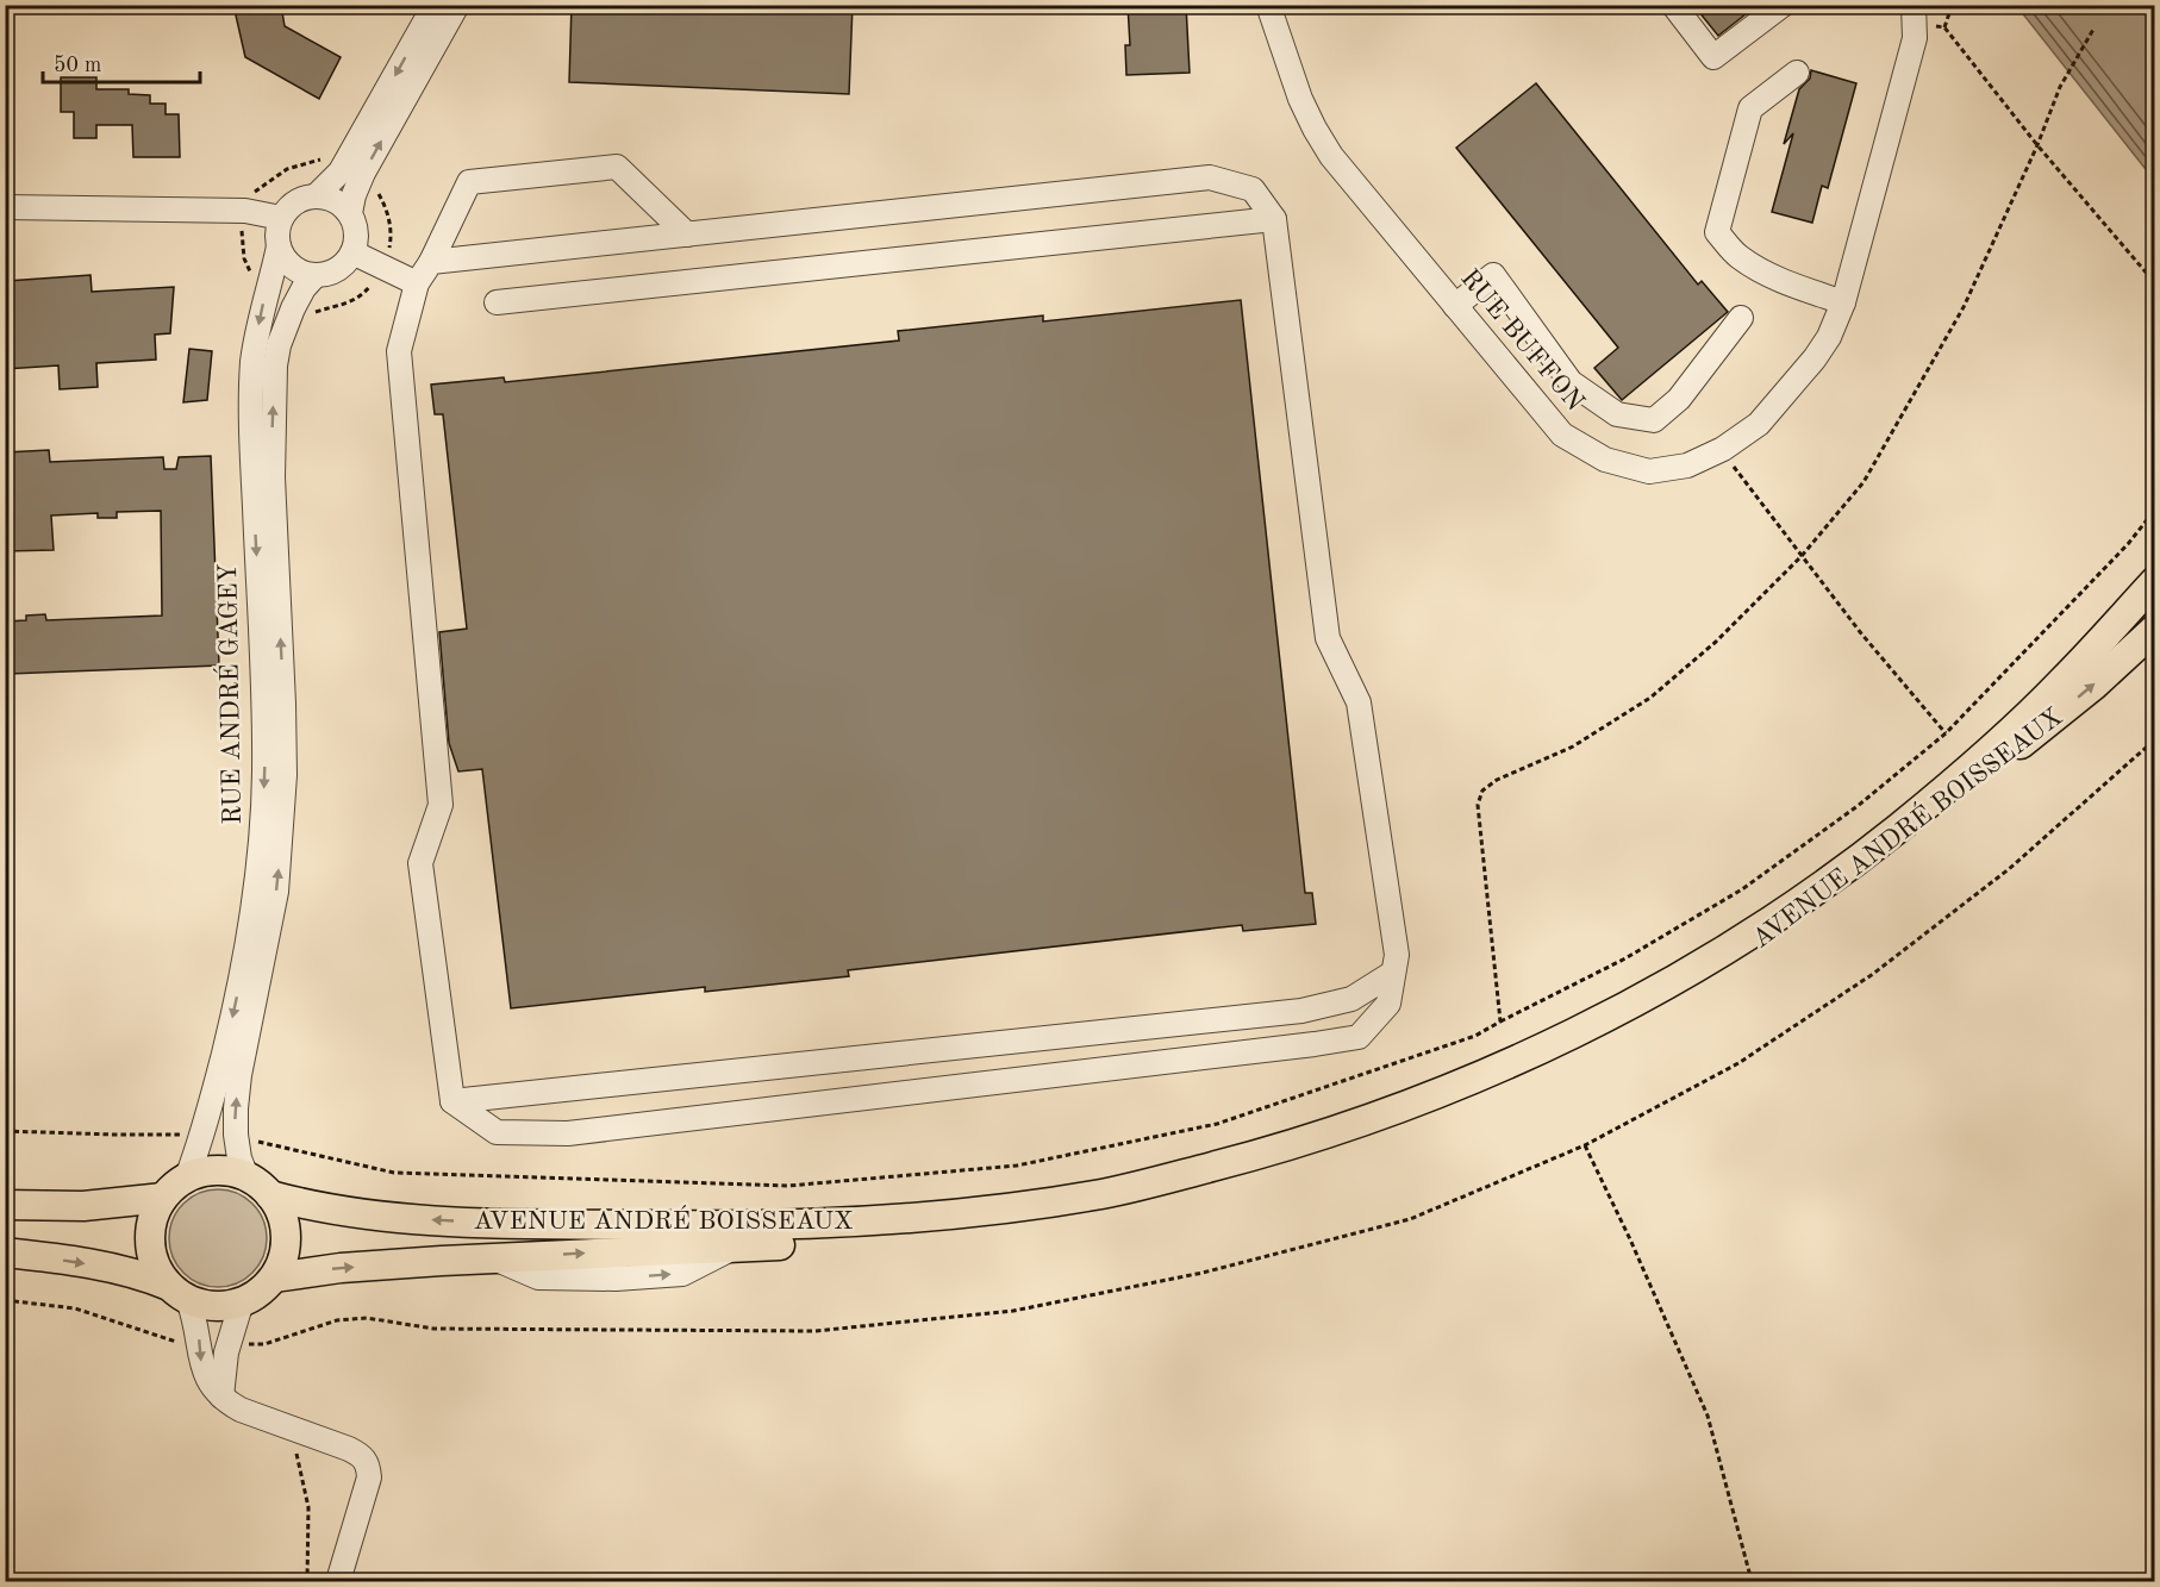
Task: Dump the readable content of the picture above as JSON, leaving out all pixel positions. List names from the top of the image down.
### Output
{
  "streets": {
    "main road": ["AVENUE ANDRÉ BOISSEAUX"],
    "street": ["RUE BUFFON", "RUE ANDRÉ GAGEY"]
  },
  "crossings": [
    ["RUE ANDRÉ GAGEY", "AVENUE ANDRÉ BOISSEAUX"]
  ],
  "scale_bar": "50 m"
}
